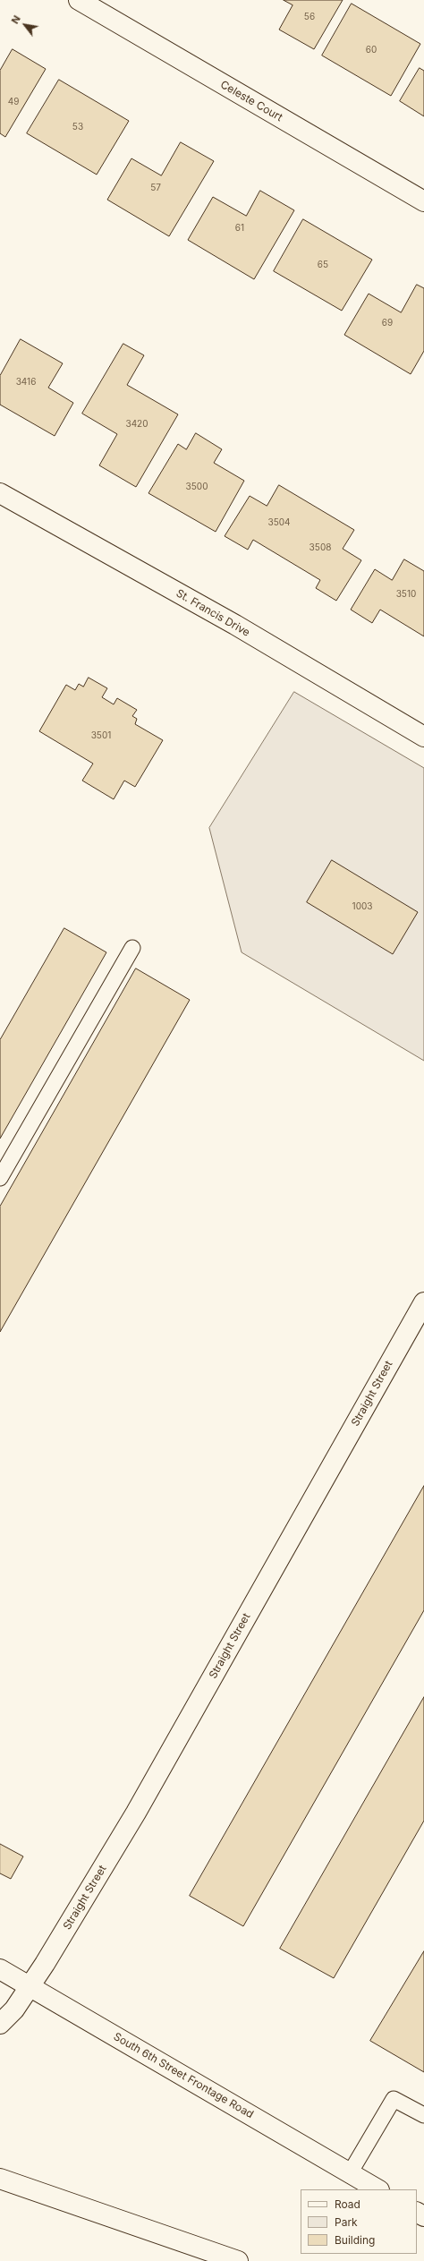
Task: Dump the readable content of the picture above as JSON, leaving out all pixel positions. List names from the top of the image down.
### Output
{
  "streets": {
    "street": [
      "Celeste Court",
      "St. Francis Drive",
      "Straight Street",
      "South 6th Street Frontage Road"
    ]
  },
  "crossings": [
    ["Straight Street", "South 6th Street Frontage Road"]
  ],
  "house_numbers": [
    "56",
    "60",
    "49",
    "53",
    "57",
    "61",
    "65",
    "69",
    "3416",
    "3420",
    "3500",
    "3504",
    "3508",
    "3510",
    "3501",
    "1003"
  ],
  "legend": ["Road", "Park", "Building"],
  "north": "top left"
}
